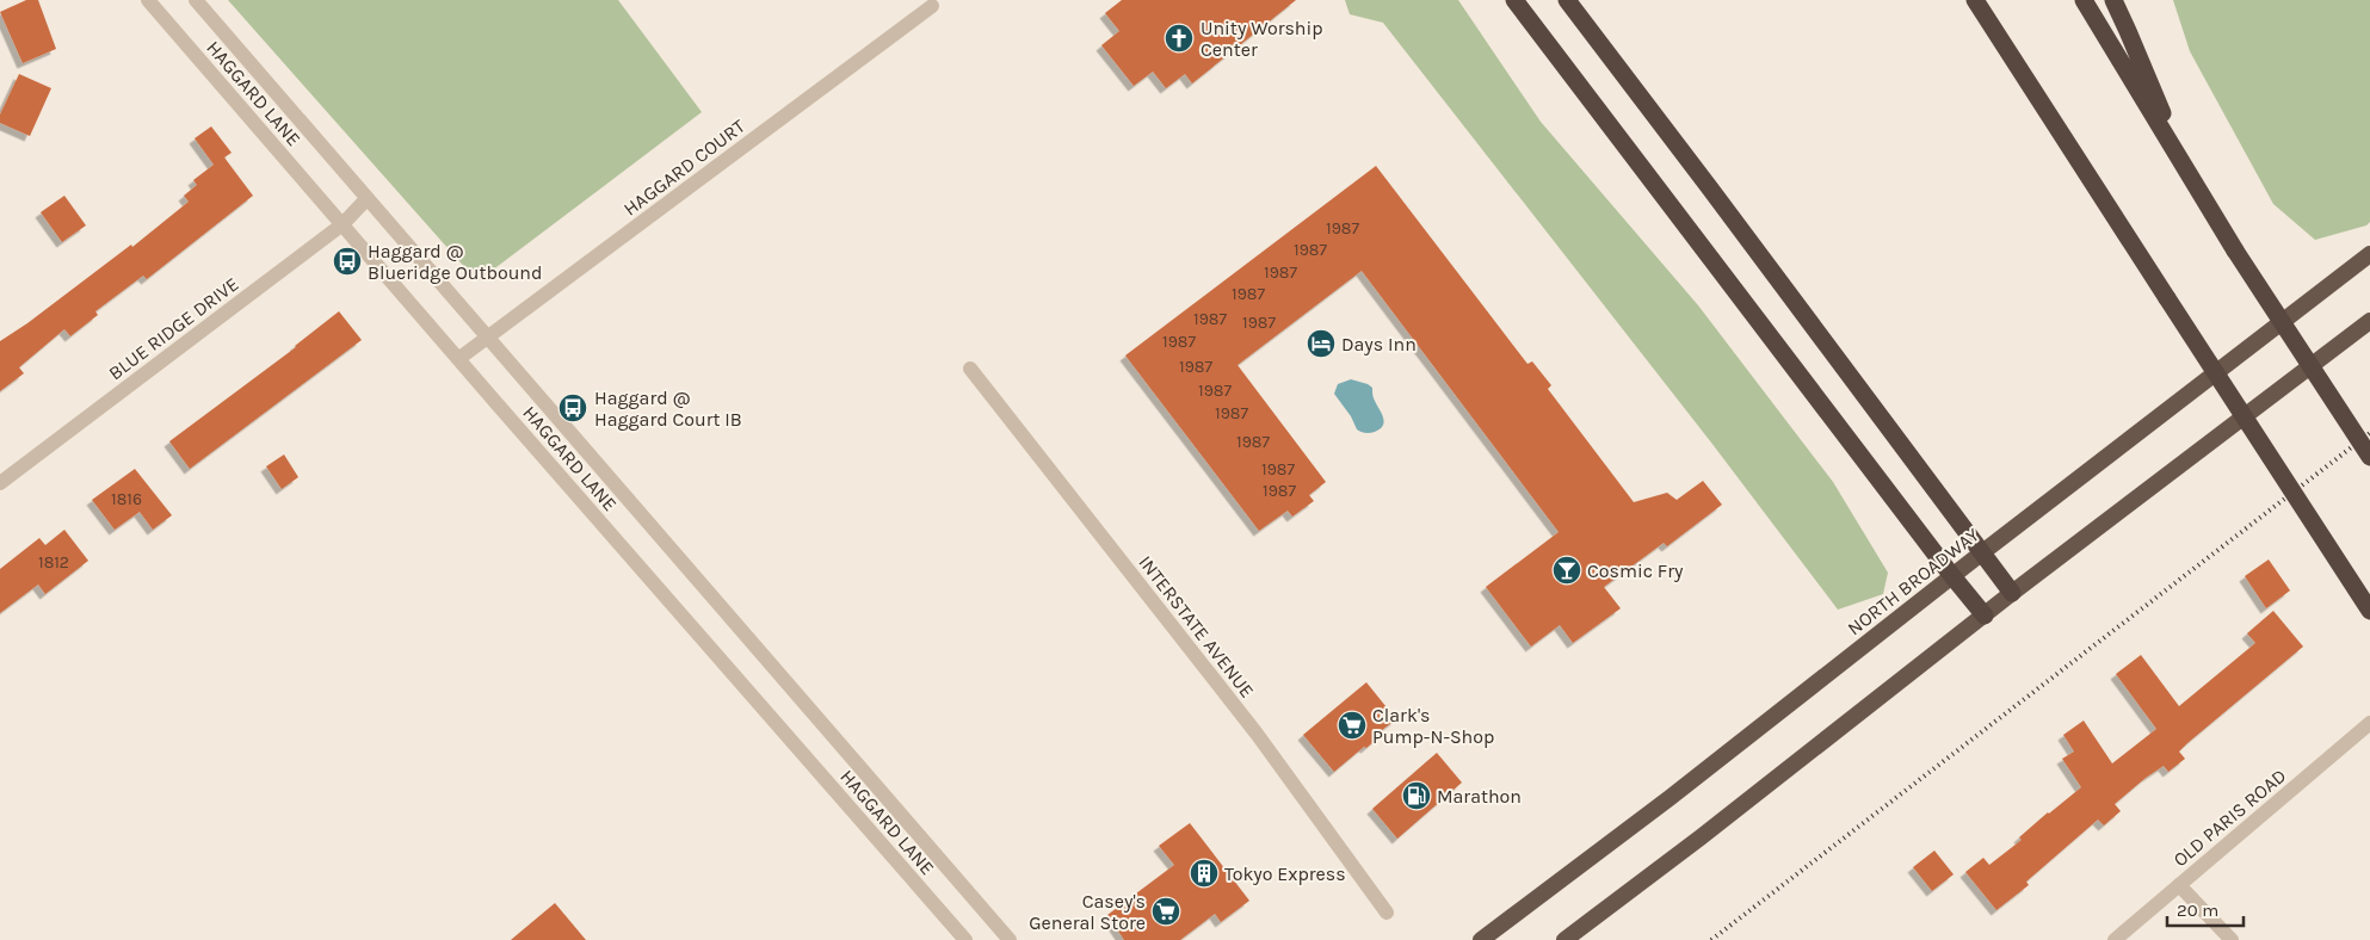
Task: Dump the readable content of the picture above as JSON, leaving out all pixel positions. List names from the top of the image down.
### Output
{
  "streets": {
    "highway": ["NORTH BROADWAY"],
    "street": [
      "HAGGARD LANE",
      "HAGGARD COURT",
      "BLUE RIDGE DRIVE",
      "INTERSTATE AVENUE",
      "OLD PARIS ROAD"
    ]
  },
  "crossings": [
    ["HAGGARD LANE", "HAGGARD COURT"],
    ["HAGGARD LANE", "BLUE RIDGE DRIVE"]
  ],
  "places": {
    "church": ["Unity Worship Center"],
    "bus stop": ["Haggard @ Blueridge Outbound", "Haggard @ Haggard Court IB"],
    "hotel": ["Days Inn"],
    "bar": ["Cosmic Fry"],
    "supermarket": ["Clark's Pump-N-Shop", "Casey's General Store"],
    "fuel station": ["Marathon"],
    "building": ["Tokyo Express"]
  },
  "house_numbers": [
    "1987",
    "1987",
    "1987",
    "1987",
    "1987",
    "1987",
    "1987",
    "1987",
    "1987",
    "1987",
    "1987",
    "1987",
    "1987",
    "1816",
    "1812"
  ],
  "scale_bar": "20 m"
}
